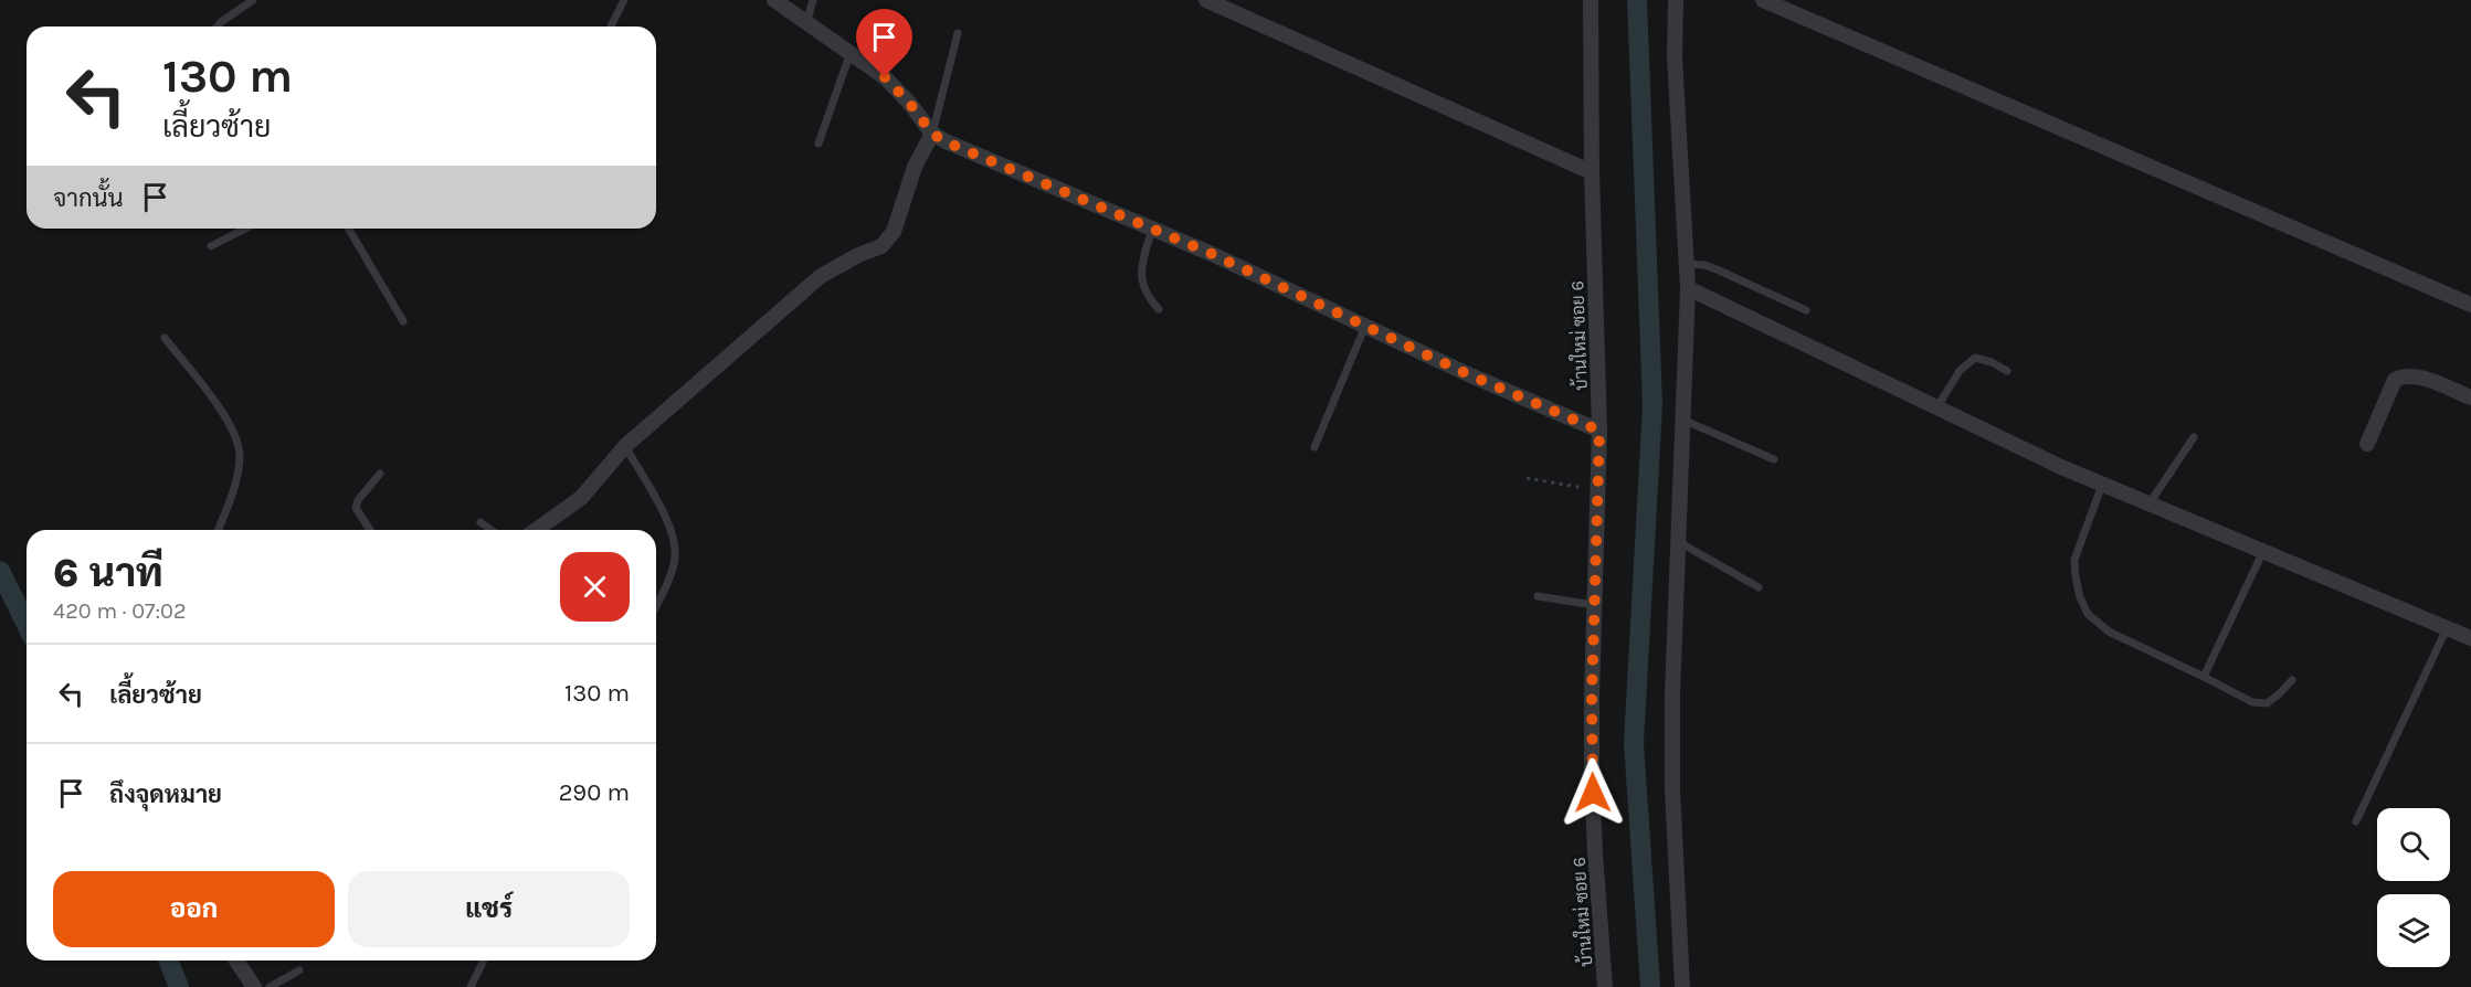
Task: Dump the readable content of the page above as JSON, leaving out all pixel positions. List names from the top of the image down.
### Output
{
  "streets": {
    "street": ["บ้านใหม่ ซอย 6"]
  },
  "page": {
    "turn": ["130 m", "เลี้ยวซ้าย"],
    "then": "จากนั้น",
    "heading": ["6 นาที", "420 m · 07:02"],
    "list": [
      {
        "name": "เลี้ยวซ้าย",
        "value": "130 m"
      },
      {
        "name": "ถึงจุดหมาย",
        "value": "290 m"
      }
    ],
    "buttons": ["ออก", "แชร์"]
  }
}
